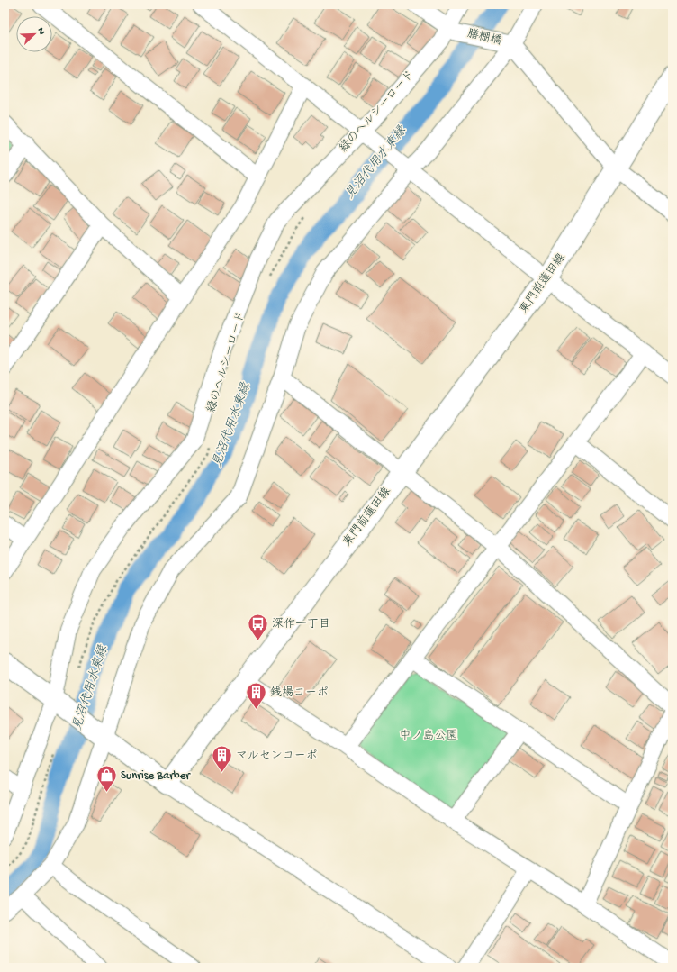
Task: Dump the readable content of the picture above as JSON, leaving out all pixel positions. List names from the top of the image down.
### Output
{
  "streets": {
    "main road": ["東門前蓮田線"],
    "street": ["膳棚橋"]
  },
  "water": ["見沼代用水東縁"],
  "parks": ["中ノ島公園"],
  "places": {
    "bus stop": ["深作一丁目"],
    "building": ["銭場コーポ", "マルセンコーポ"],
    "shop": ["Sunrise Barber"]
  },
  "north": "top right"
}
